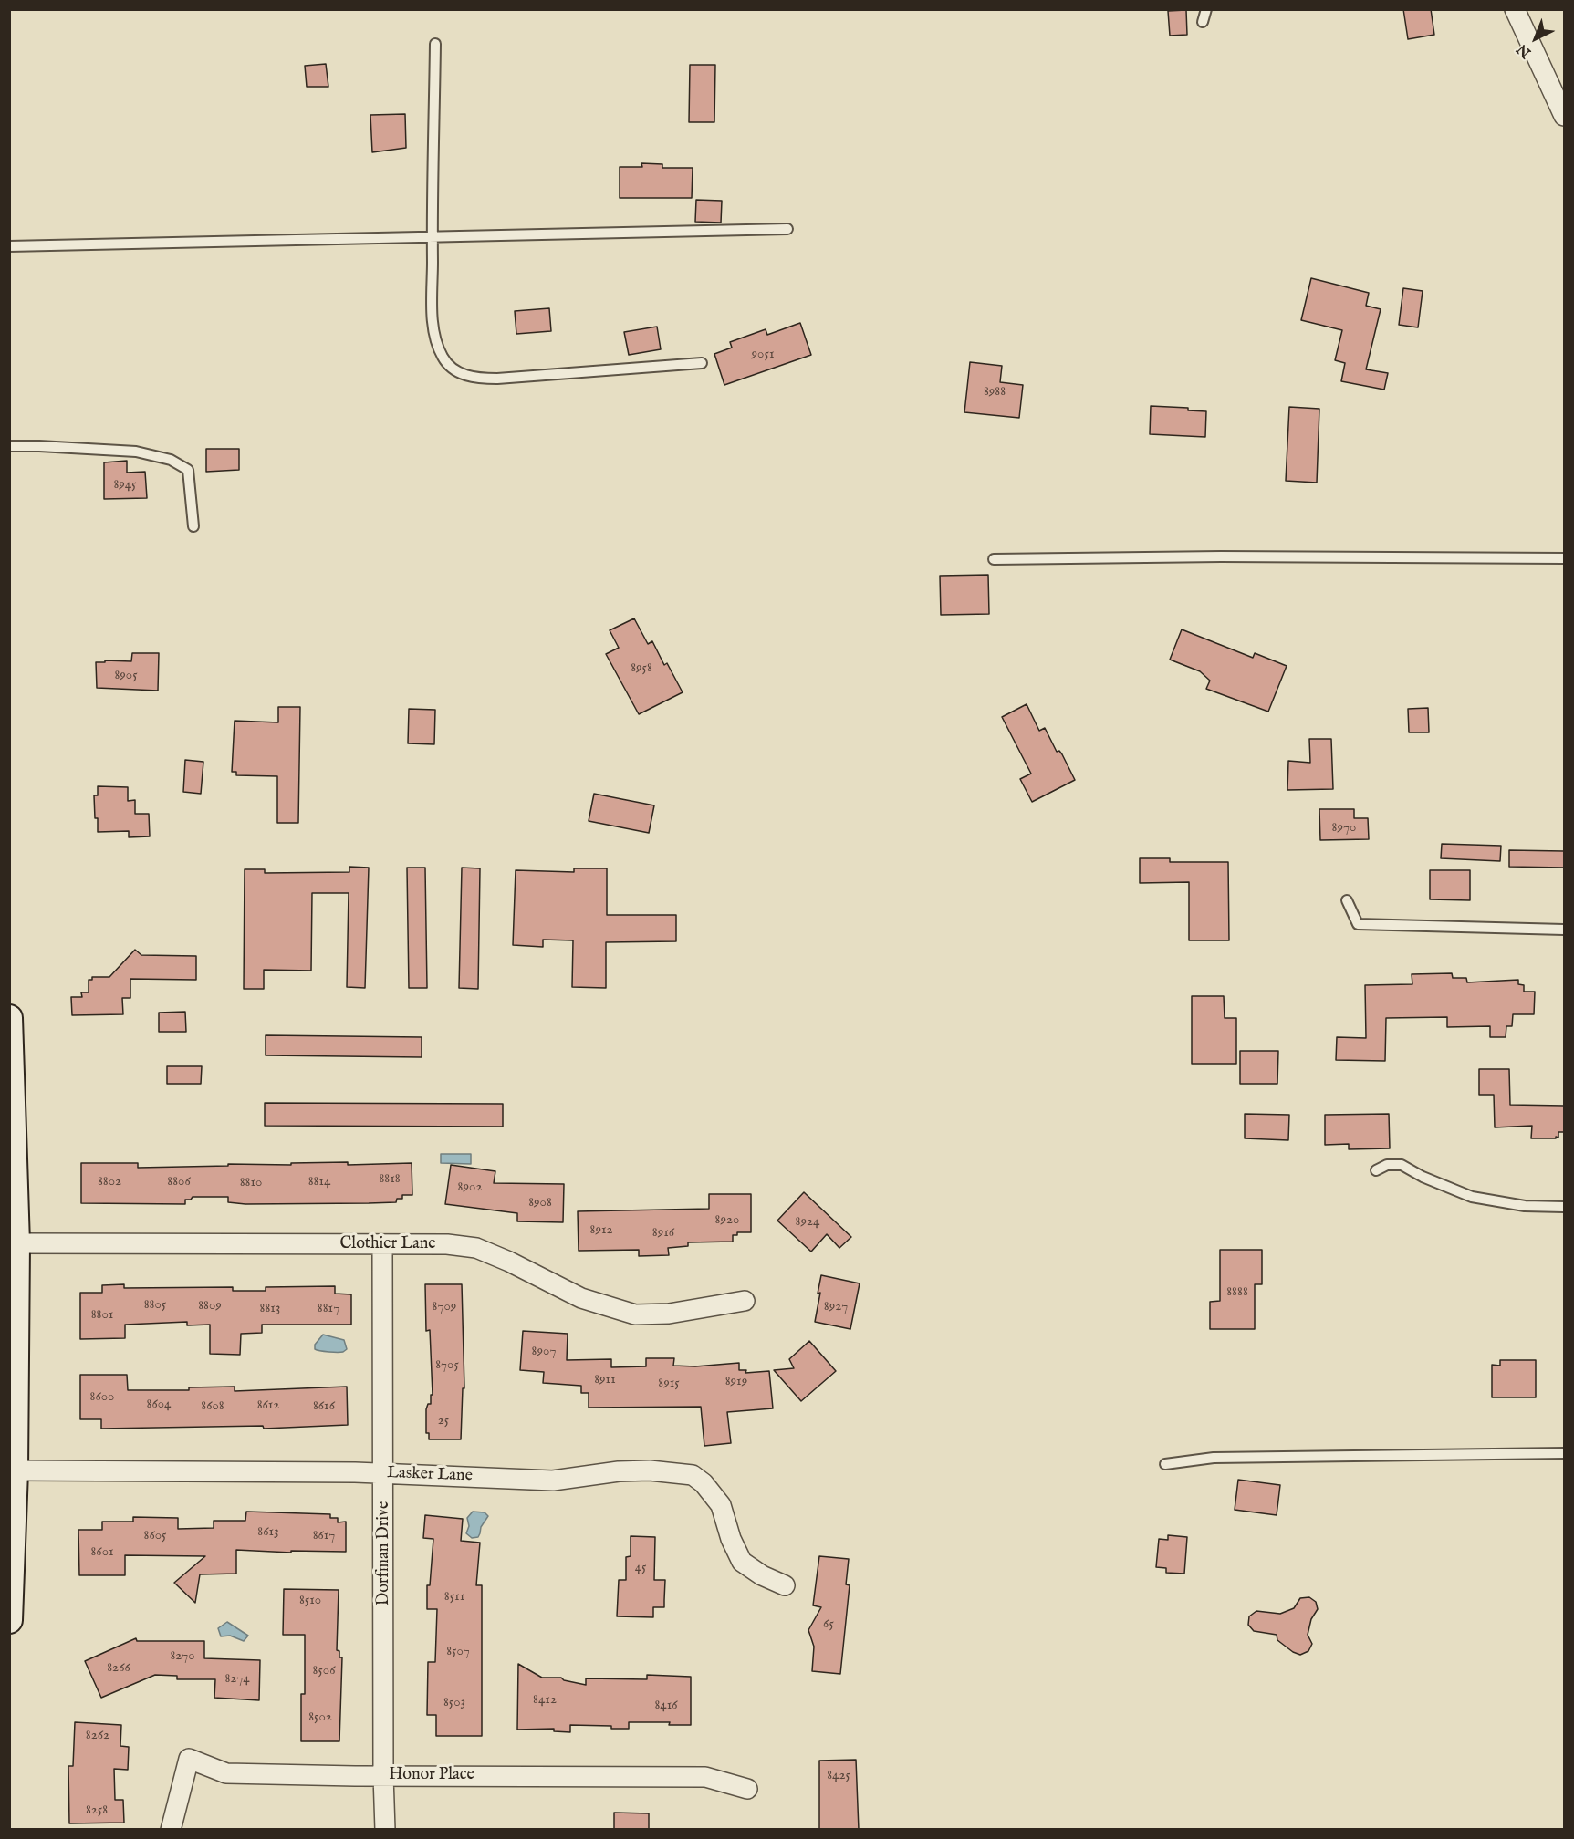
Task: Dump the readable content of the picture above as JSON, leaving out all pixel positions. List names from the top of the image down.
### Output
{
  "streets": {
    "street": [
      "Clothier Lane",
      "Lasker Lane",
      "Dorfman Drive",
      "Honor Place"
    ]
  },
  "crossings": [
    ["Clothier Lane", "Dorfman Drive"],
    ["Lasker Lane", "Dorfman Drive"],
    ["Dorfman Drive", "Honor Place"]
  ],
  "house_numbers": [
    "9051",
    "8988",
    "8945",
    "8958",
    "8905",
    "8970",
    "8818",
    "8802",
    "8806",
    "8814",
    "8810",
    "8902",
    "8908",
    "8920",
    "8924",
    "8912",
    "8916",
    "8888",
    "8805",
    "8809",
    "8709",
    "8927",
    "8813",
    "8817",
    "8801",
    "8907",
    "8705",
    "8911",
    "8919",
    "8915",
    "8600",
    "8604",
    "8612",
    "8608",
    "8616",
    "25",
    "8613",
    "8605",
    "8617",
    "8601",
    "45",
    "8511",
    "8510",
    "65",
    "8507",
    "8270",
    "8266",
    "8506",
    "8274",
    "8412",
    "8503",
    "8416",
    "8502",
    "8262",
    "8425",
    "8258"
  ],
  "north": "bottom left"
}
